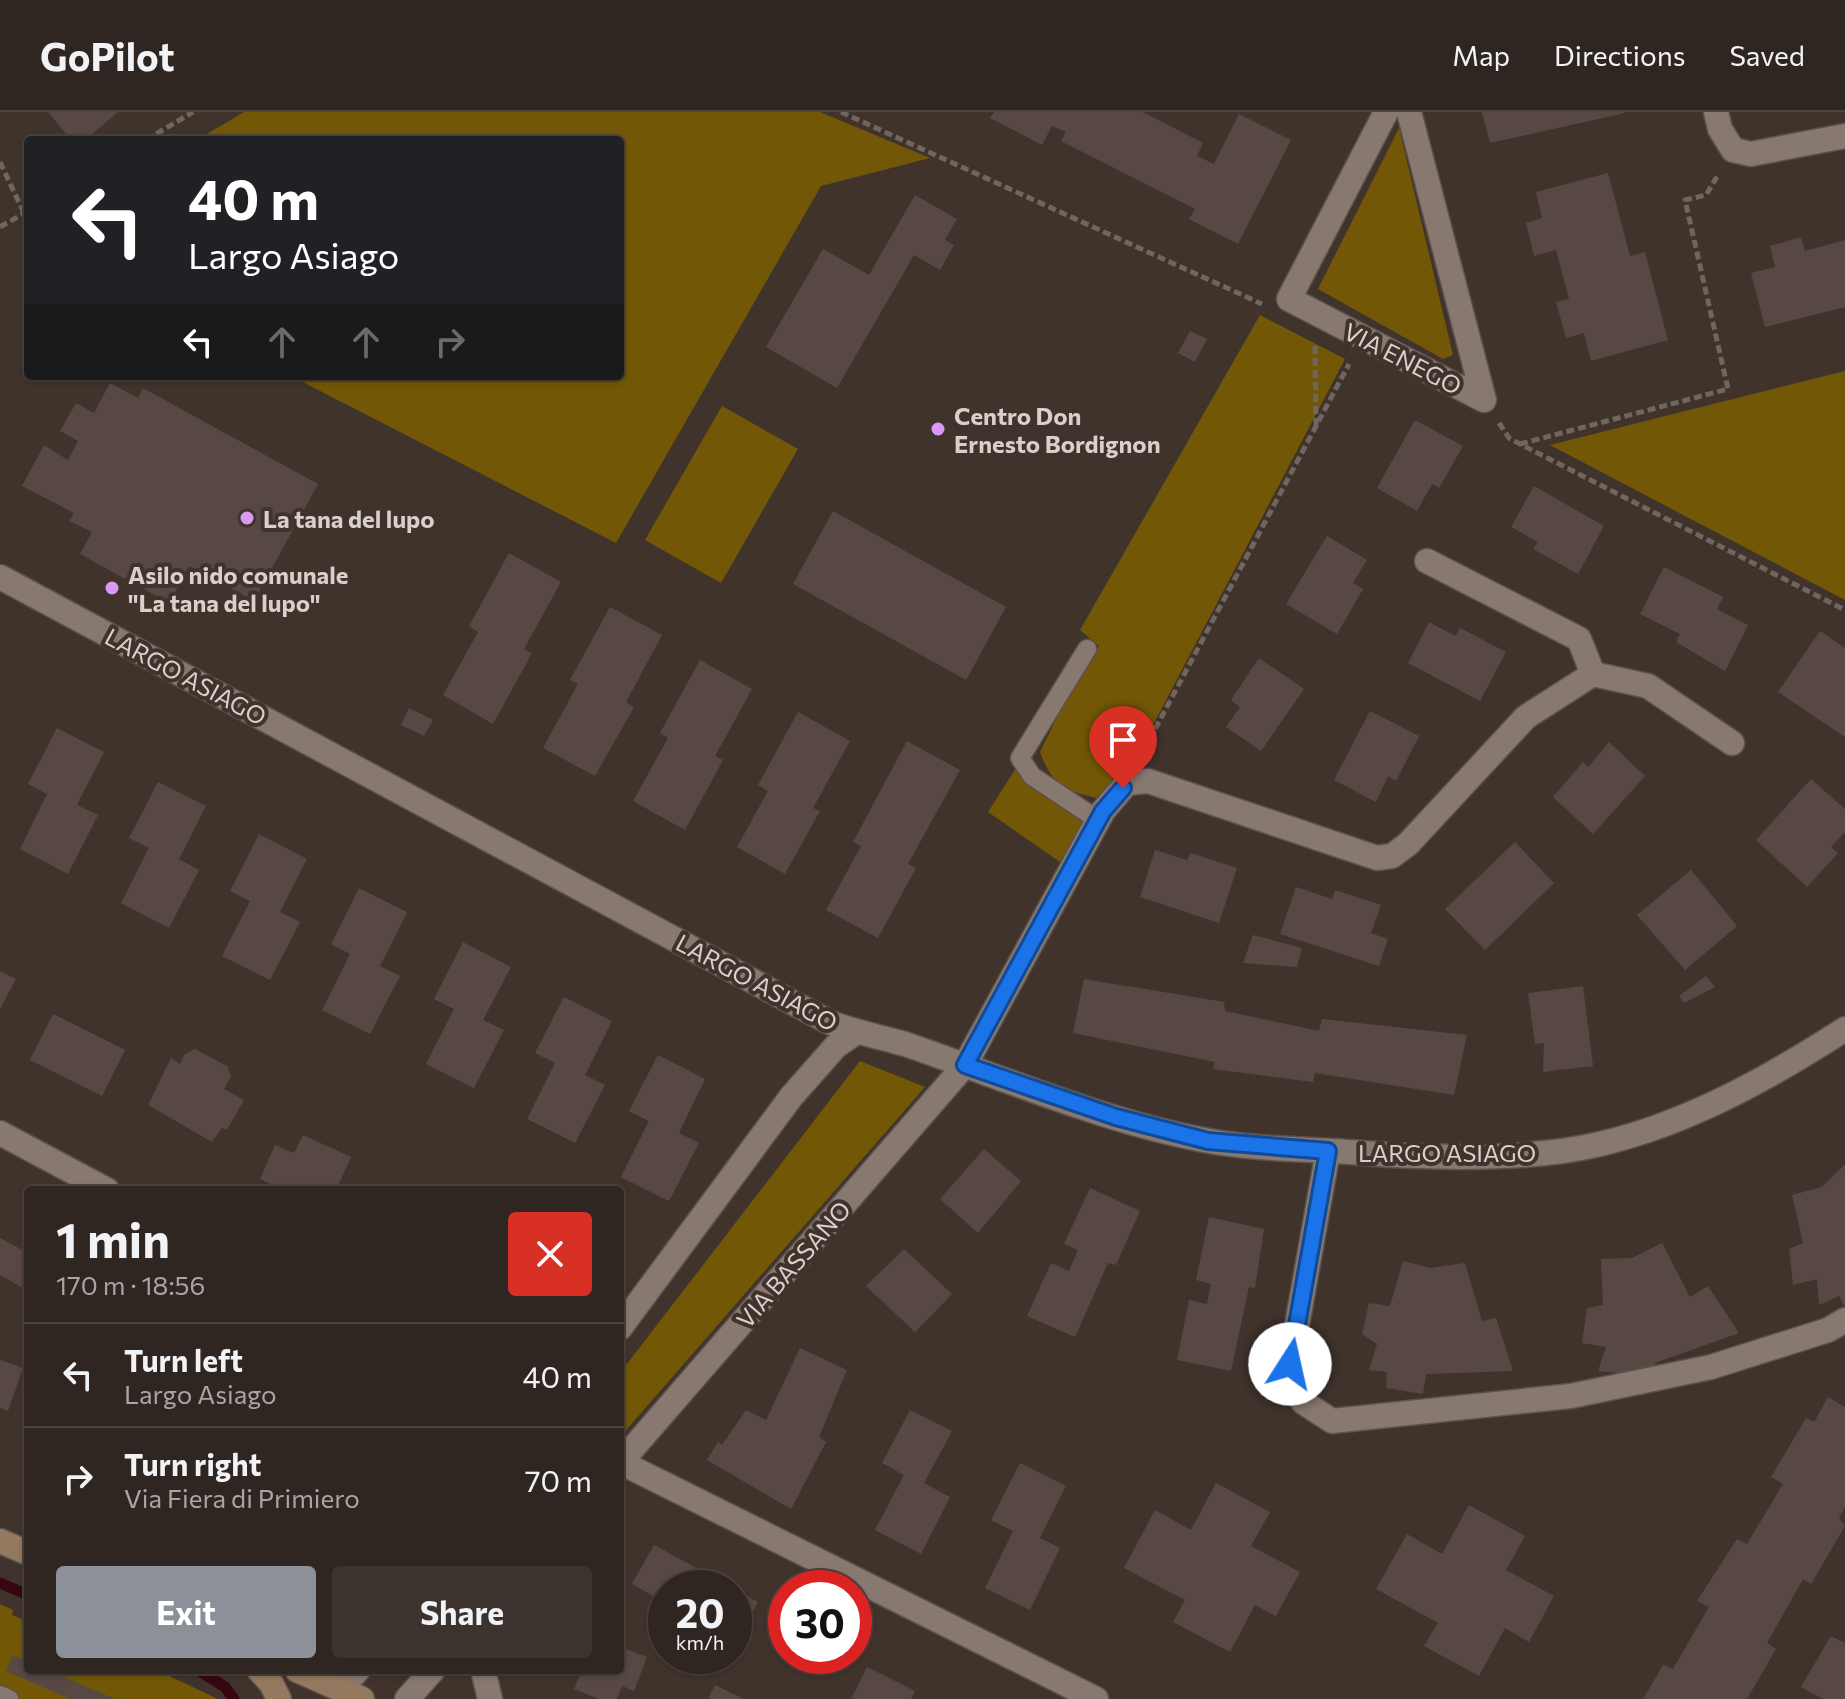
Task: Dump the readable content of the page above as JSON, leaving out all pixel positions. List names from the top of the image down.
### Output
{
  "streets": {
    "street": ["VIA ENEGO", "LARGO ASIAGO", "VIA BASSANO"]
  },
  "crossings": [
    ["LARGO ASIAGO", "VIA BASSANO"]
  ],
  "places": ["Centro Don Ernesto Bordignon", "La tana del lupo", "Asilo nido comunale \"La tana del lupo\""],
  "page": {
    "header": "GoPilot",
    "nav": ["Map", "Directions", "Saved"],
    "turn": ["40 m", "Largo Asiago"],
    "heading": ["1 min", "170 m · 18:56"],
    "list": [
      {
        "name": "Turn left",
        "note": "Largo Asiago",
        "value": "40 m"
      },
      {
        "name": "Turn right",
        "note": "Via Fiera di Primiero",
        "value": "70 m"
      }
    ],
    "buttons": ["Exit", "Share"],
    "speed": "20 km/h",
    "limit": "30"
  }
}
